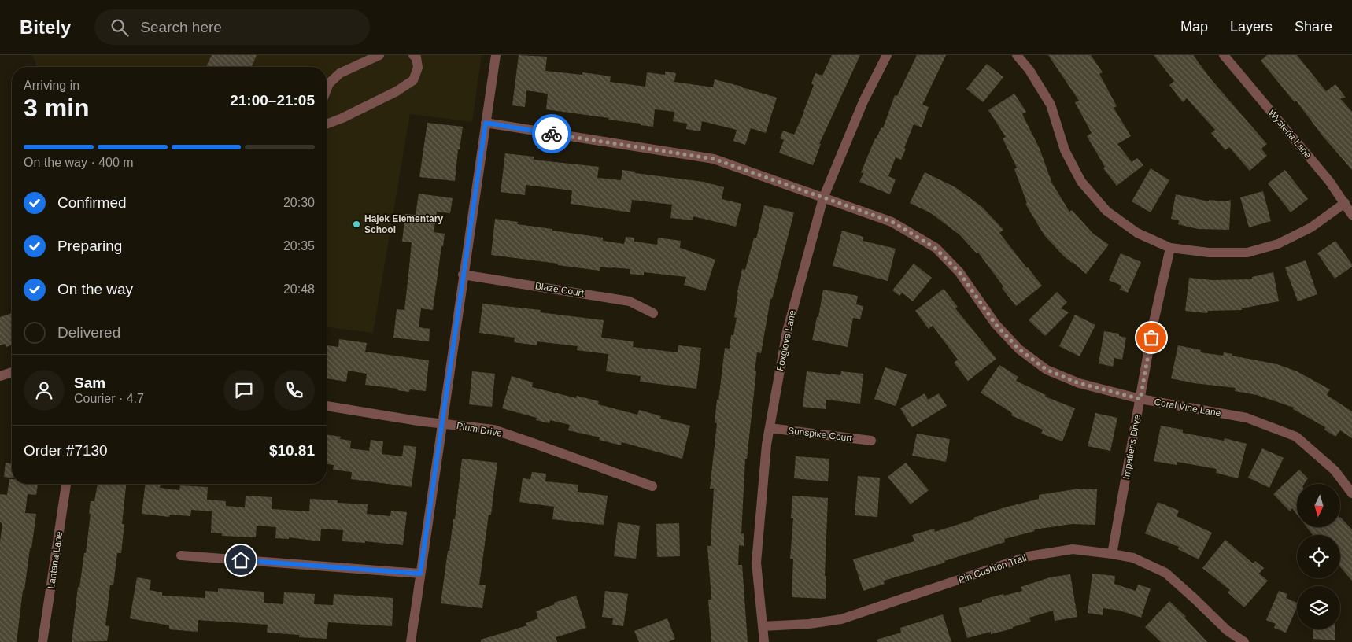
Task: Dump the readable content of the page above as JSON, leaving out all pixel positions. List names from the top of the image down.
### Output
{
  "streets": {
    "street": [
      "Wysteria Lane",
      "Blaze Court",
      "Foxglove Lane",
      "Coral Vine Lane",
      "Plum Drive",
      "Sunspike Court",
      "Impatiens Drive",
      "Lantana Lane",
      "Pin Cushion Trail"
    ]
  },
  "crossings": [
    ["Foxglove Lane", "Coral Vine Lane"],
    ["Foxglove Lane", "Sunspike Court"],
    ["Foxglove Lane", "Pin Cushion Trail"],
    ["Coral Vine Lane", "Impatiens Drive"],
    ["Impatiens Drive", "Pin Cushion Trail"]
  ],
  "places": ["Hajek Elementary School"],
  "north": "bottom",
  "page": {
    "header": "Bitely",
    "search": "Search here",
    "nav": ["Map", "Layers", "Share"],
    "heading": ["3 min", "Arriving in", "21:00–21:05"],
    "panel": [
      "Sam",
      "Courier · 4.7",
      "Order #7130",
      "$10.81"
    ],
    "bar": "On the way · 400 m",
    "list": [
      ["Confirmed", "20:30"],
      ["Preparing", "20:35"],
      ["On the way", "20:48"],
      "Delivered"
    ]
  }
}
